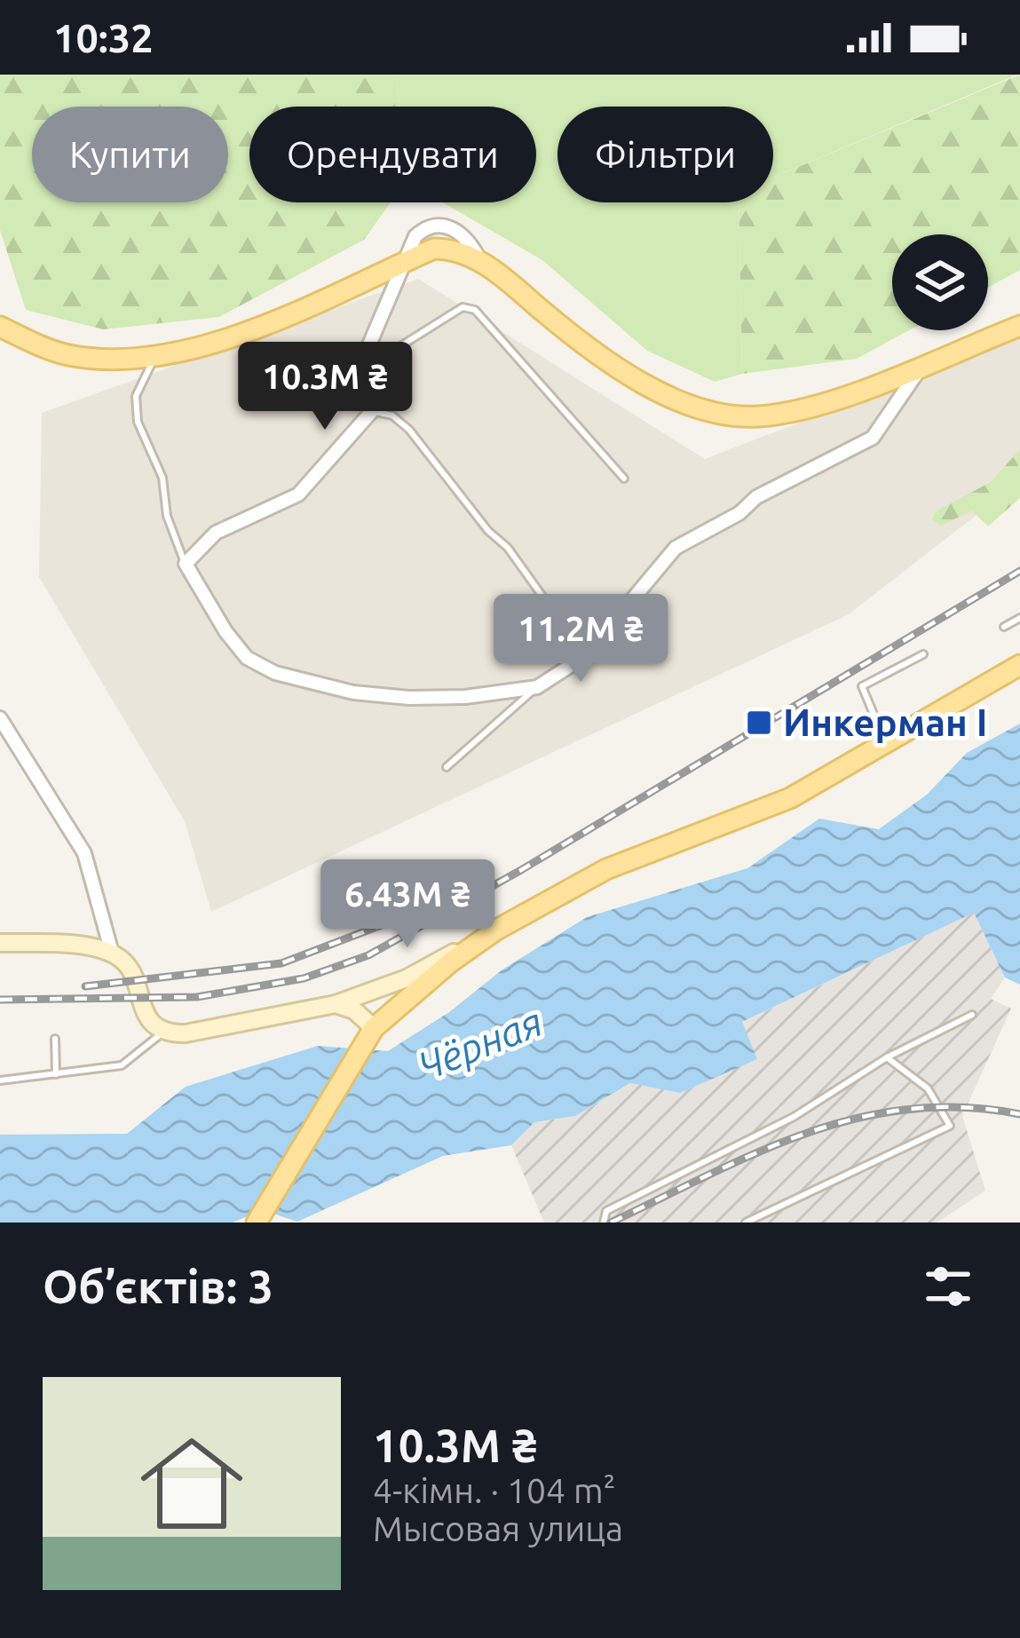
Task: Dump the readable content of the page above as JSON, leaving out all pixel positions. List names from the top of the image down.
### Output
{
  "water": ["Чёрная"],
  "places": {
    "transit": ["Инкерман I"]
  },
  "page": {
    "status": "10:32",
    "chip": ["Купити", "Орендувати", "Фільтри"],
    "price": ["10.3M ₴", "11.2M ₴", "6.43M ₴"],
    "heading": "Об’єктів: 3",
    "list": [
      {
        "name": "10.3M ₴",
        "note": "4-кімн. · 104 m² · Мысовая улица"
      }
    ]
  }
}
